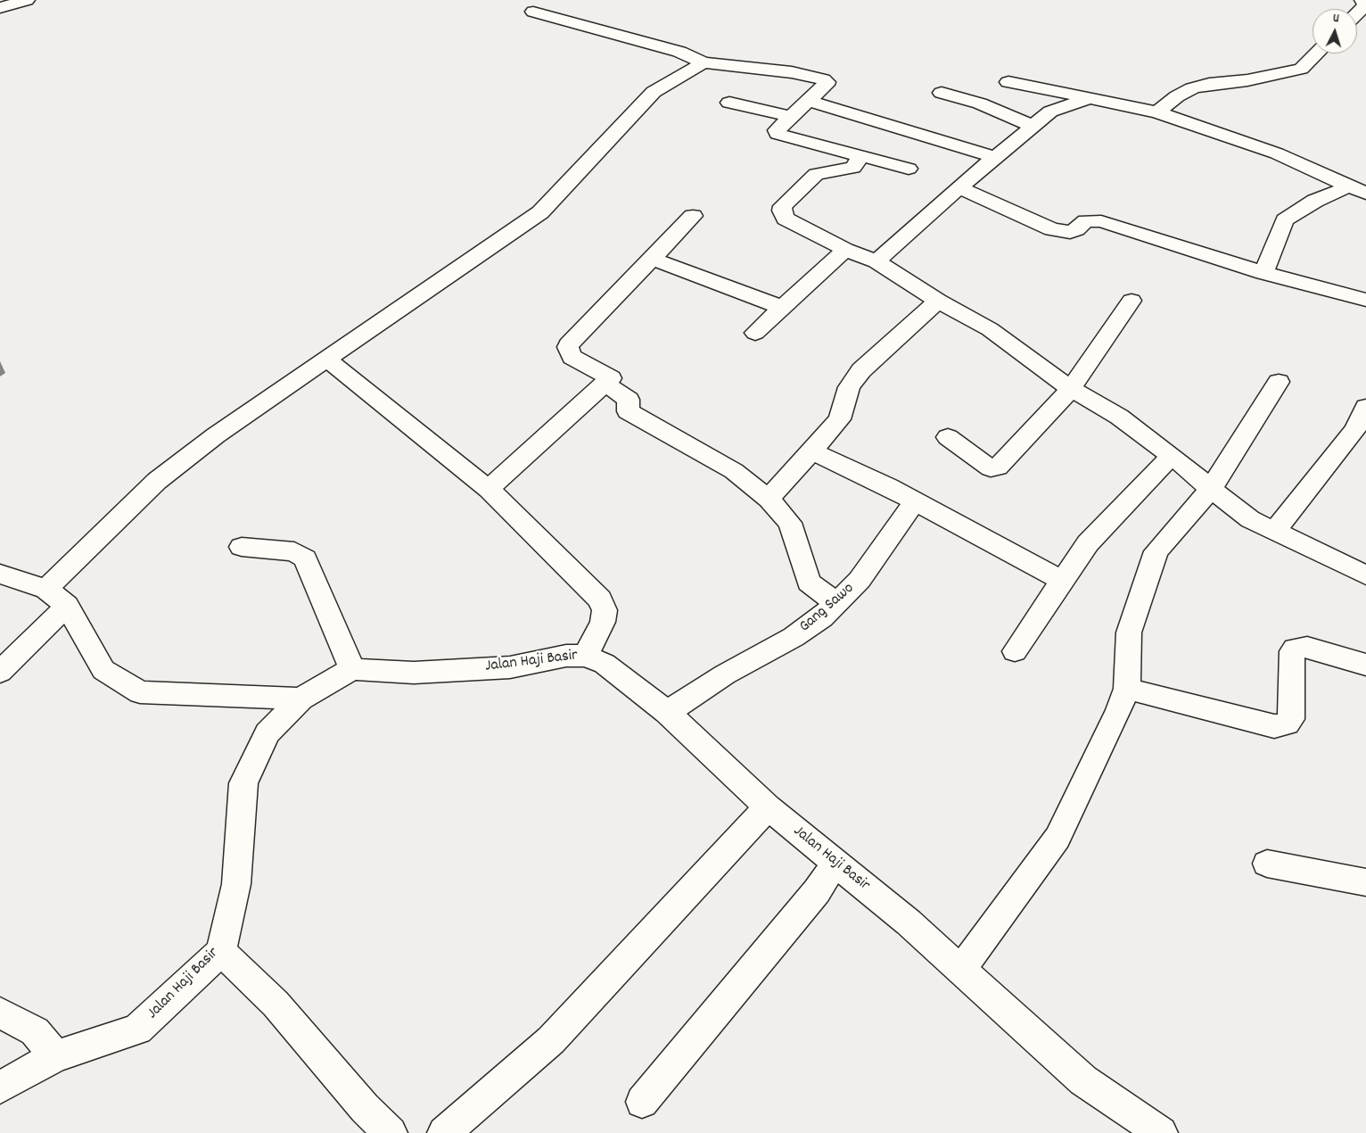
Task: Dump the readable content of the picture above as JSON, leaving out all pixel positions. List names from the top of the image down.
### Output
{
  "streets": {
    "street": ["Gang Sawo", "Jalan Haji Basir"]
  },
  "crossings": [
    ["Gang Sawo", "Jalan Haji Basir"]
  ],
  "north": "top"
}
